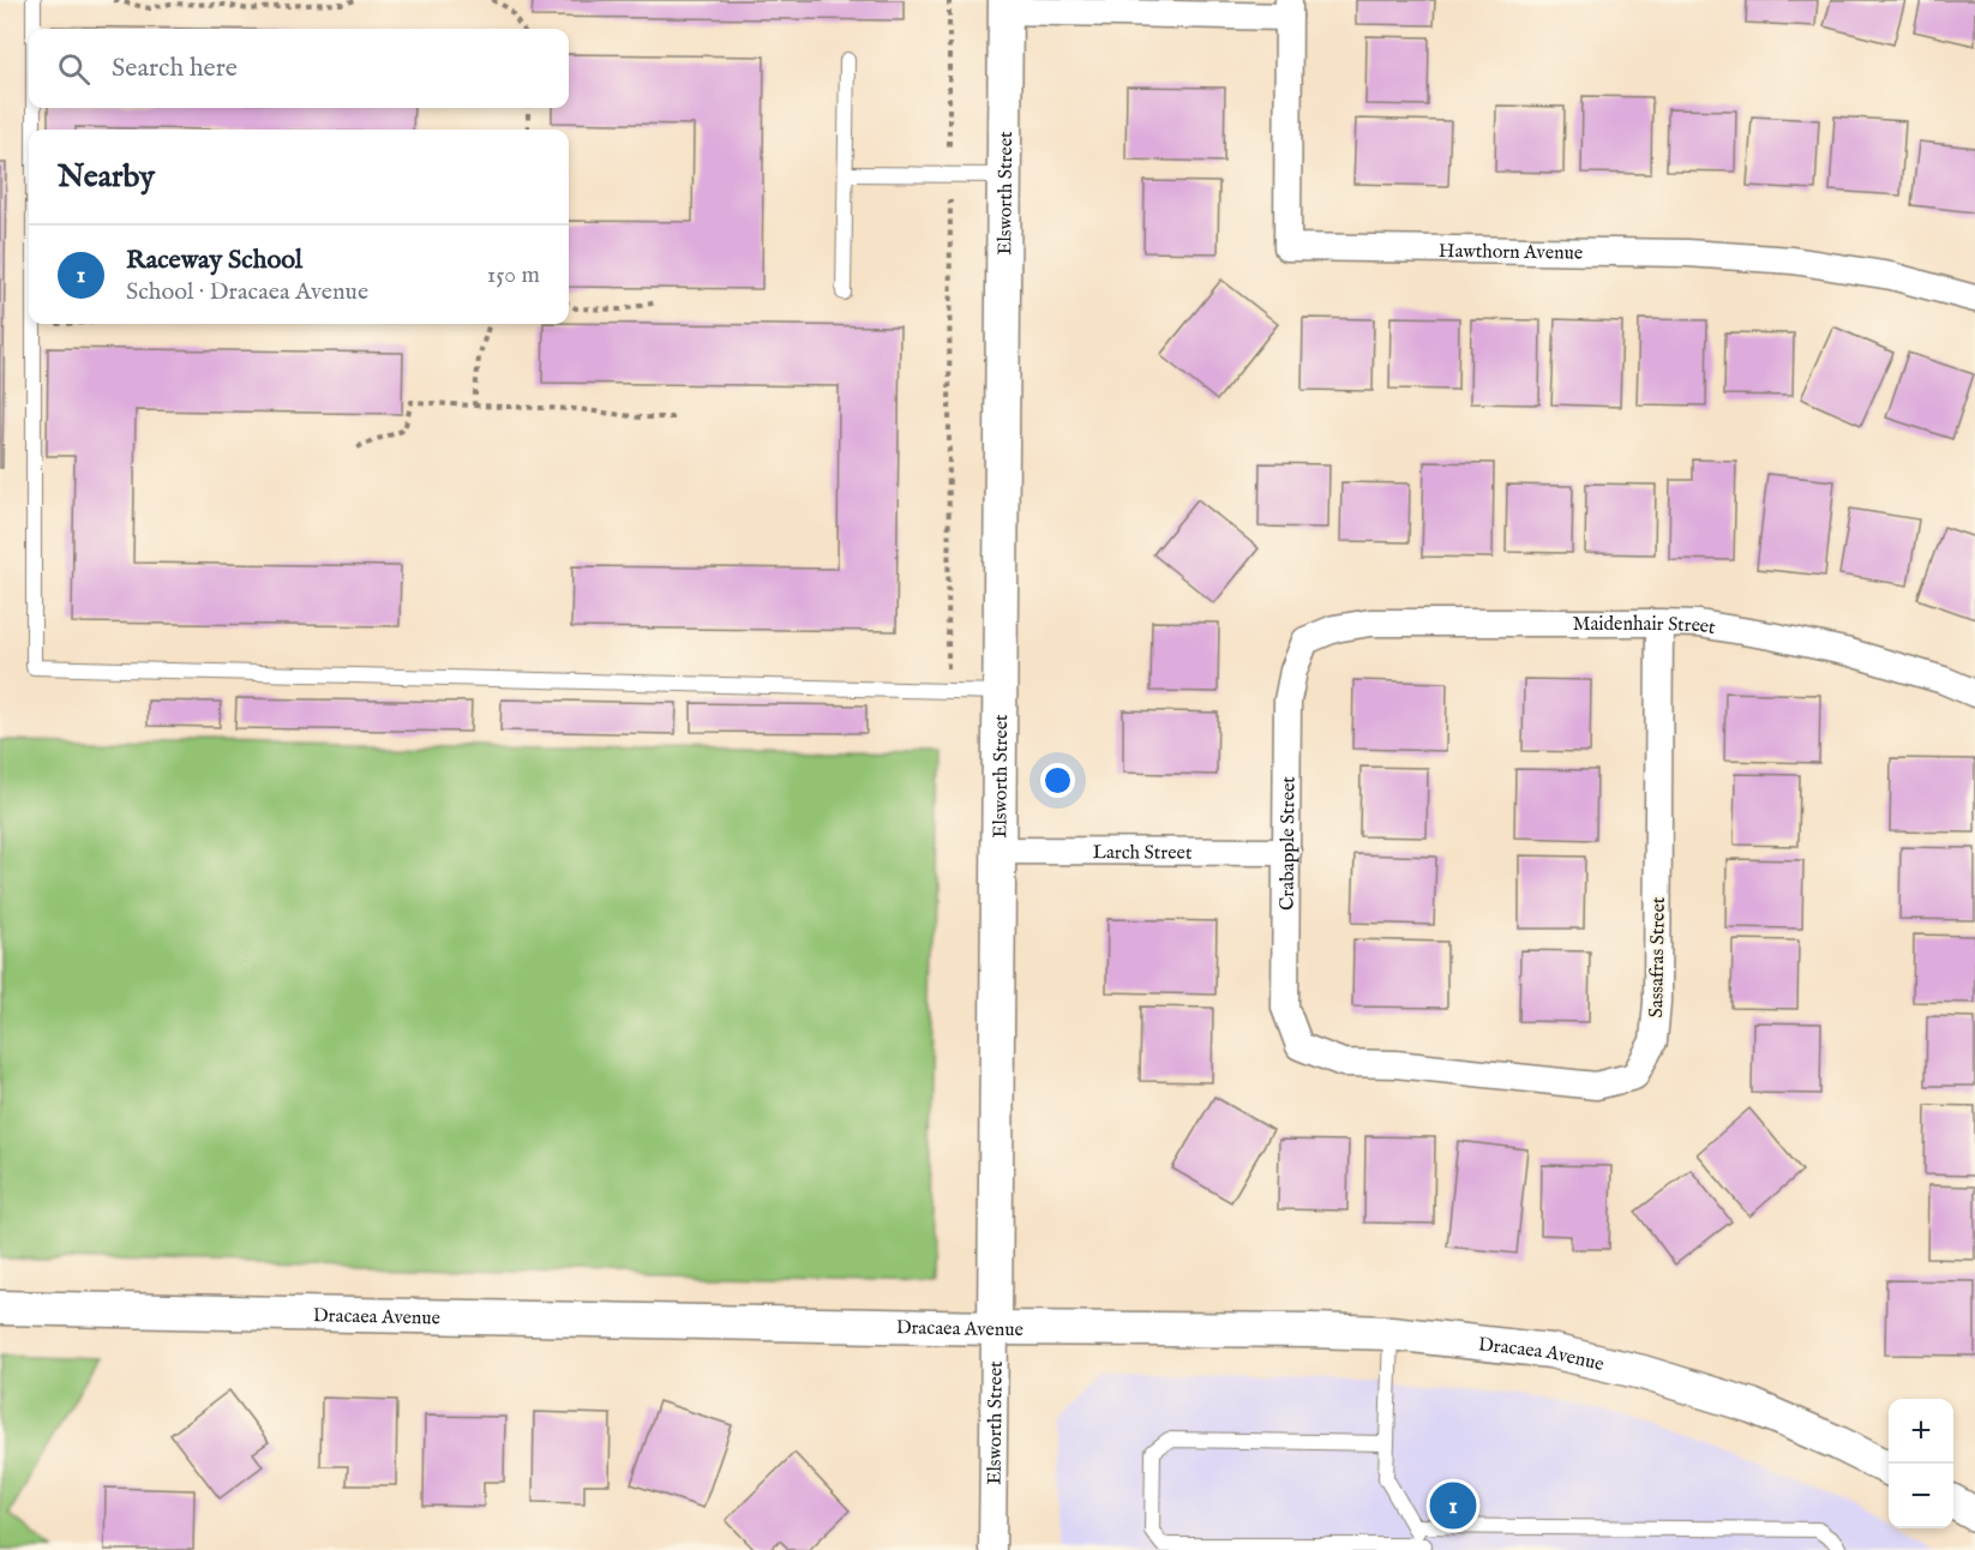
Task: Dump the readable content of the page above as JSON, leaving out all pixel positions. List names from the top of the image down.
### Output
{
  "streets": {
    "street": [
      "Elsworth Street",
      "Hawthorn Avenue",
      "Maidenhair Street",
      "Crabapple Street",
      "Larch Street",
      "Sassafras Street",
      "Dracaea Avenue"
    ]
  },
  "crossings": [
    ["Elsworth Street", "Larch Street"],
    ["Elsworth Street", "Dracaea Avenue"],
    ["Maidenhair Street", "Crabapple Street"],
    ["Maidenhair Street", "Sassafras Street"],
    ["Crabapple Street", "Larch Street"],
    ["Crabapple Street", "Sassafras Street"]
  ],
  "page": {
    "search": "Search here",
    "heading": "Nearby",
    "list": [
      {
        "mark": "1",
        "name": "Raceway School",
        "note": "School · Dracaea Avenue",
        "value": "150 m"
      }
    ],
    "map_buttons": ["+", "−"],
    "pins": "1"
  }
}
